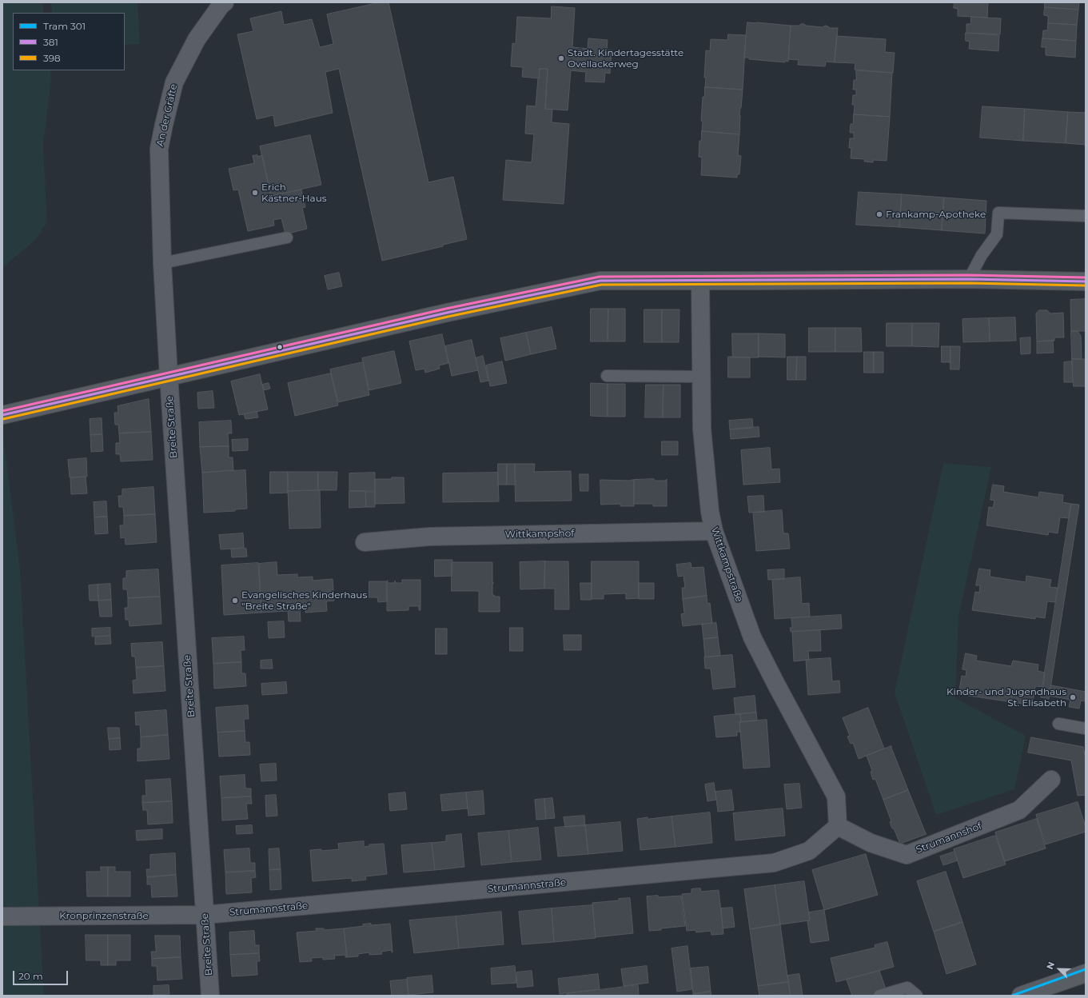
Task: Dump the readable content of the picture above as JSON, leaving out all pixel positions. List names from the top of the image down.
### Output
{
  "streets": {
    "street": [
      "An der Gräfte",
      "Breite Straße",
      "Wittkampshof",
      "Wittkampstraße",
      "Strumannshof",
      "Strumannstraße",
      "Kronprinzenstraße"
    ]
  },
  "crossings": [
    ["An der Gräfte", "Breite Straße"],
    ["Breite Straße", "Strumannstraße"],
    ["Breite Straße", "Kronprinzenstraße"],
    ["Wittkampshof", "Wittkampstraße"],
    ["Wittkampstraße", "Strumannshof"],
    ["Wittkampstraße", "Strumannstraße"],
    ["Strumannshof", "Strumannstraße"],
    ["Strumannstraße", "Kronprinzenstraße"]
  ],
  "places": [
    "Städt. Kindertagesstätte Ovellackerweg",
    "Erich Kästner-Haus",
    "Frankamp-Apotheke",
    "Evangelisches Kinderhaus \"Breite Straße\"",
    "Kinder- und Jugendhaus St. Elisabeth"
  ],
  "lines": ["transit line 381", "transit line 398", "tram line 301"],
  "legend": ["Tram 301", "381", "398"],
  "scale_bar": "20 m",
  "north": "top left"
}
